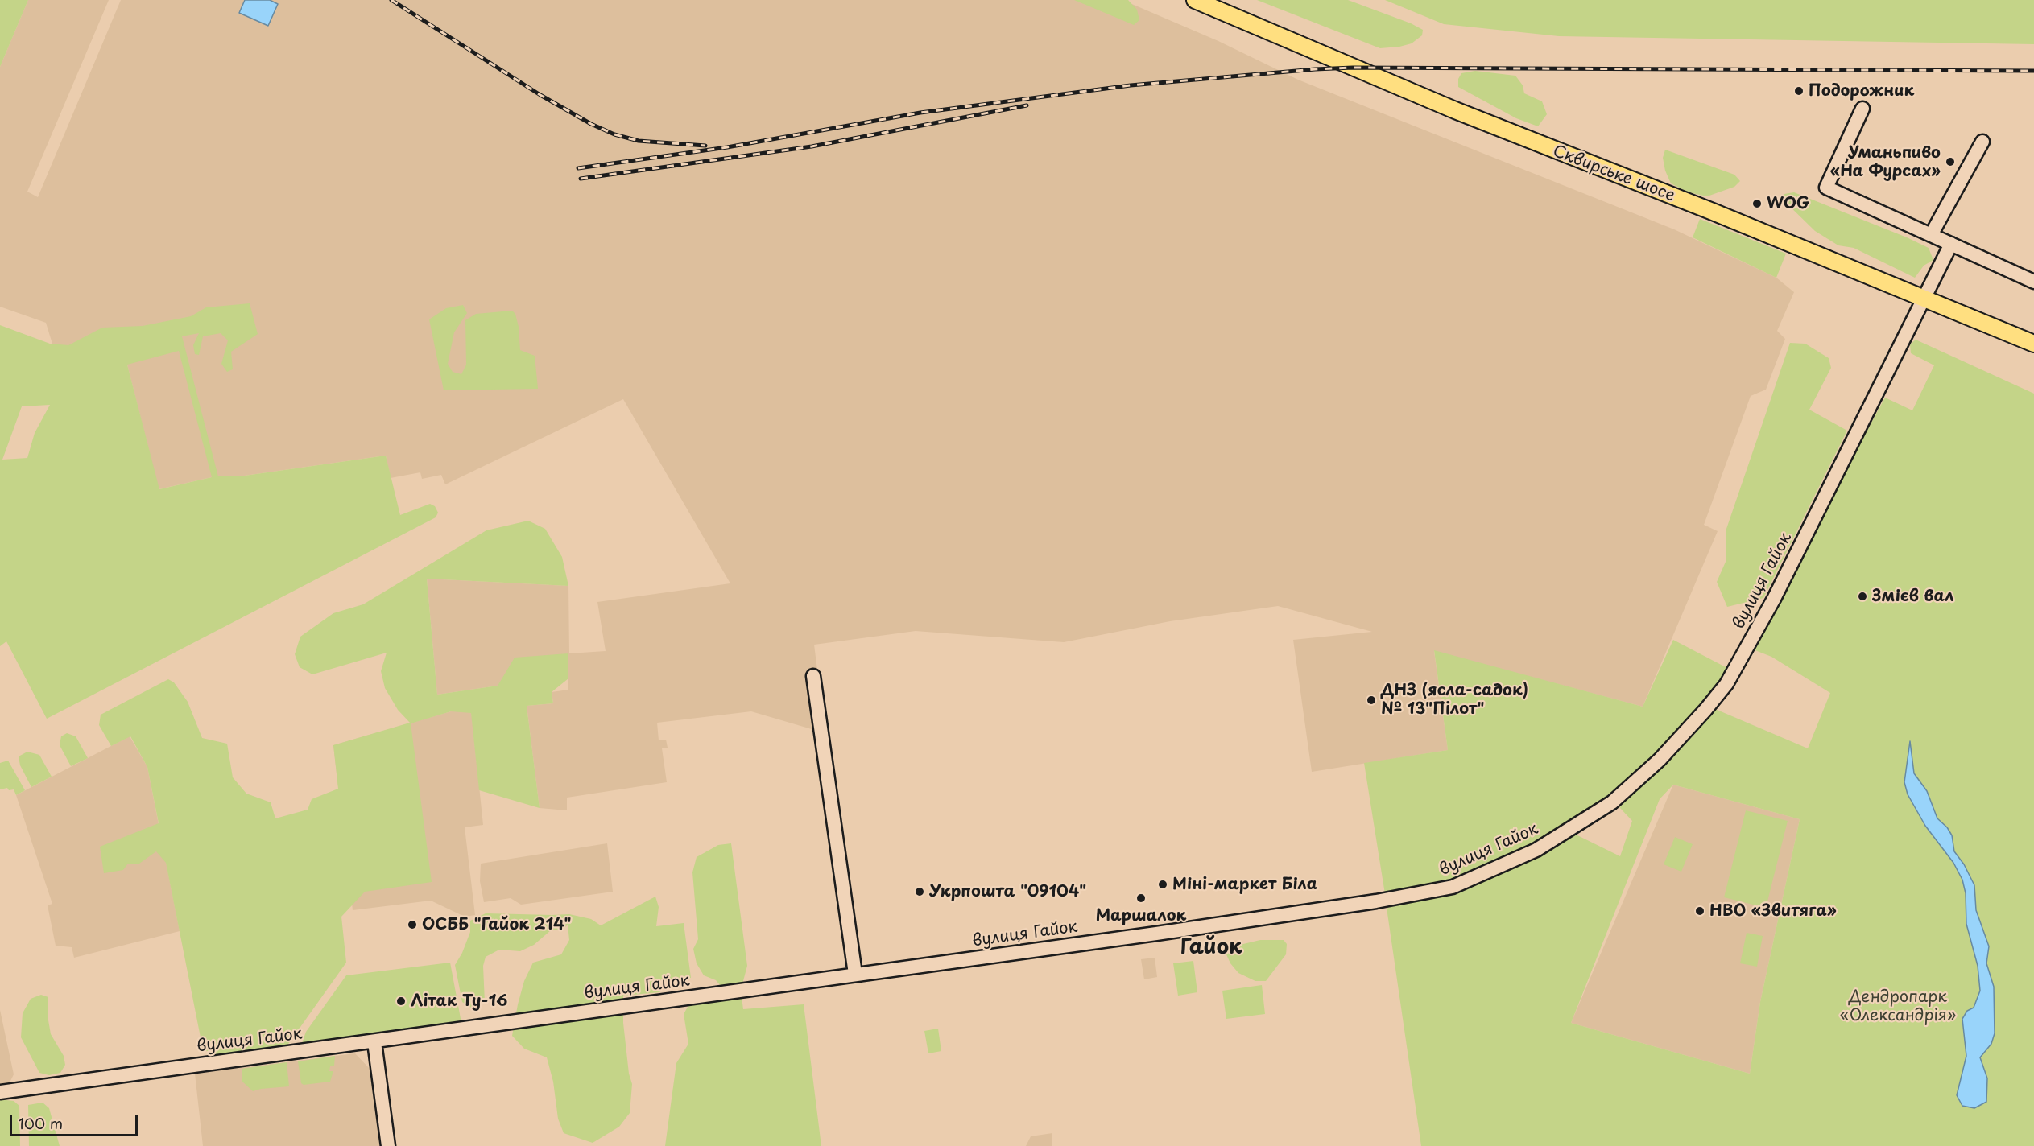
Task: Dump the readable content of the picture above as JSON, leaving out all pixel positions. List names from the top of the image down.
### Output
{
  "streets": {
    "main road": ["Сквирське шосе"],
    "street": ["вулиця Гайок"]
  },
  "crossings": [
    ["Сквирське шосе", "вулиця Гайок"]
  ],
  "districts": ["Гайок"],
  "parks": ["Дендропарк «Олександрія»"],
  "places": [
    "Подорожник",
    "Уманьпиво «На Фурсах»",
    "WOG",
    "Змієв вал",
    "ДНЗ (ясла-садок) № 13\"Пілот\"",
    "Міні-маркет Біла",
    "Укрпошта \"09104\"",
    "Маршалок",
    "НВО «Звитяга»",
    "ОСББ \"Гайок 214\"",
    "Літак Ту-16"
  ],
  "scale_bar": "100 m"
}
